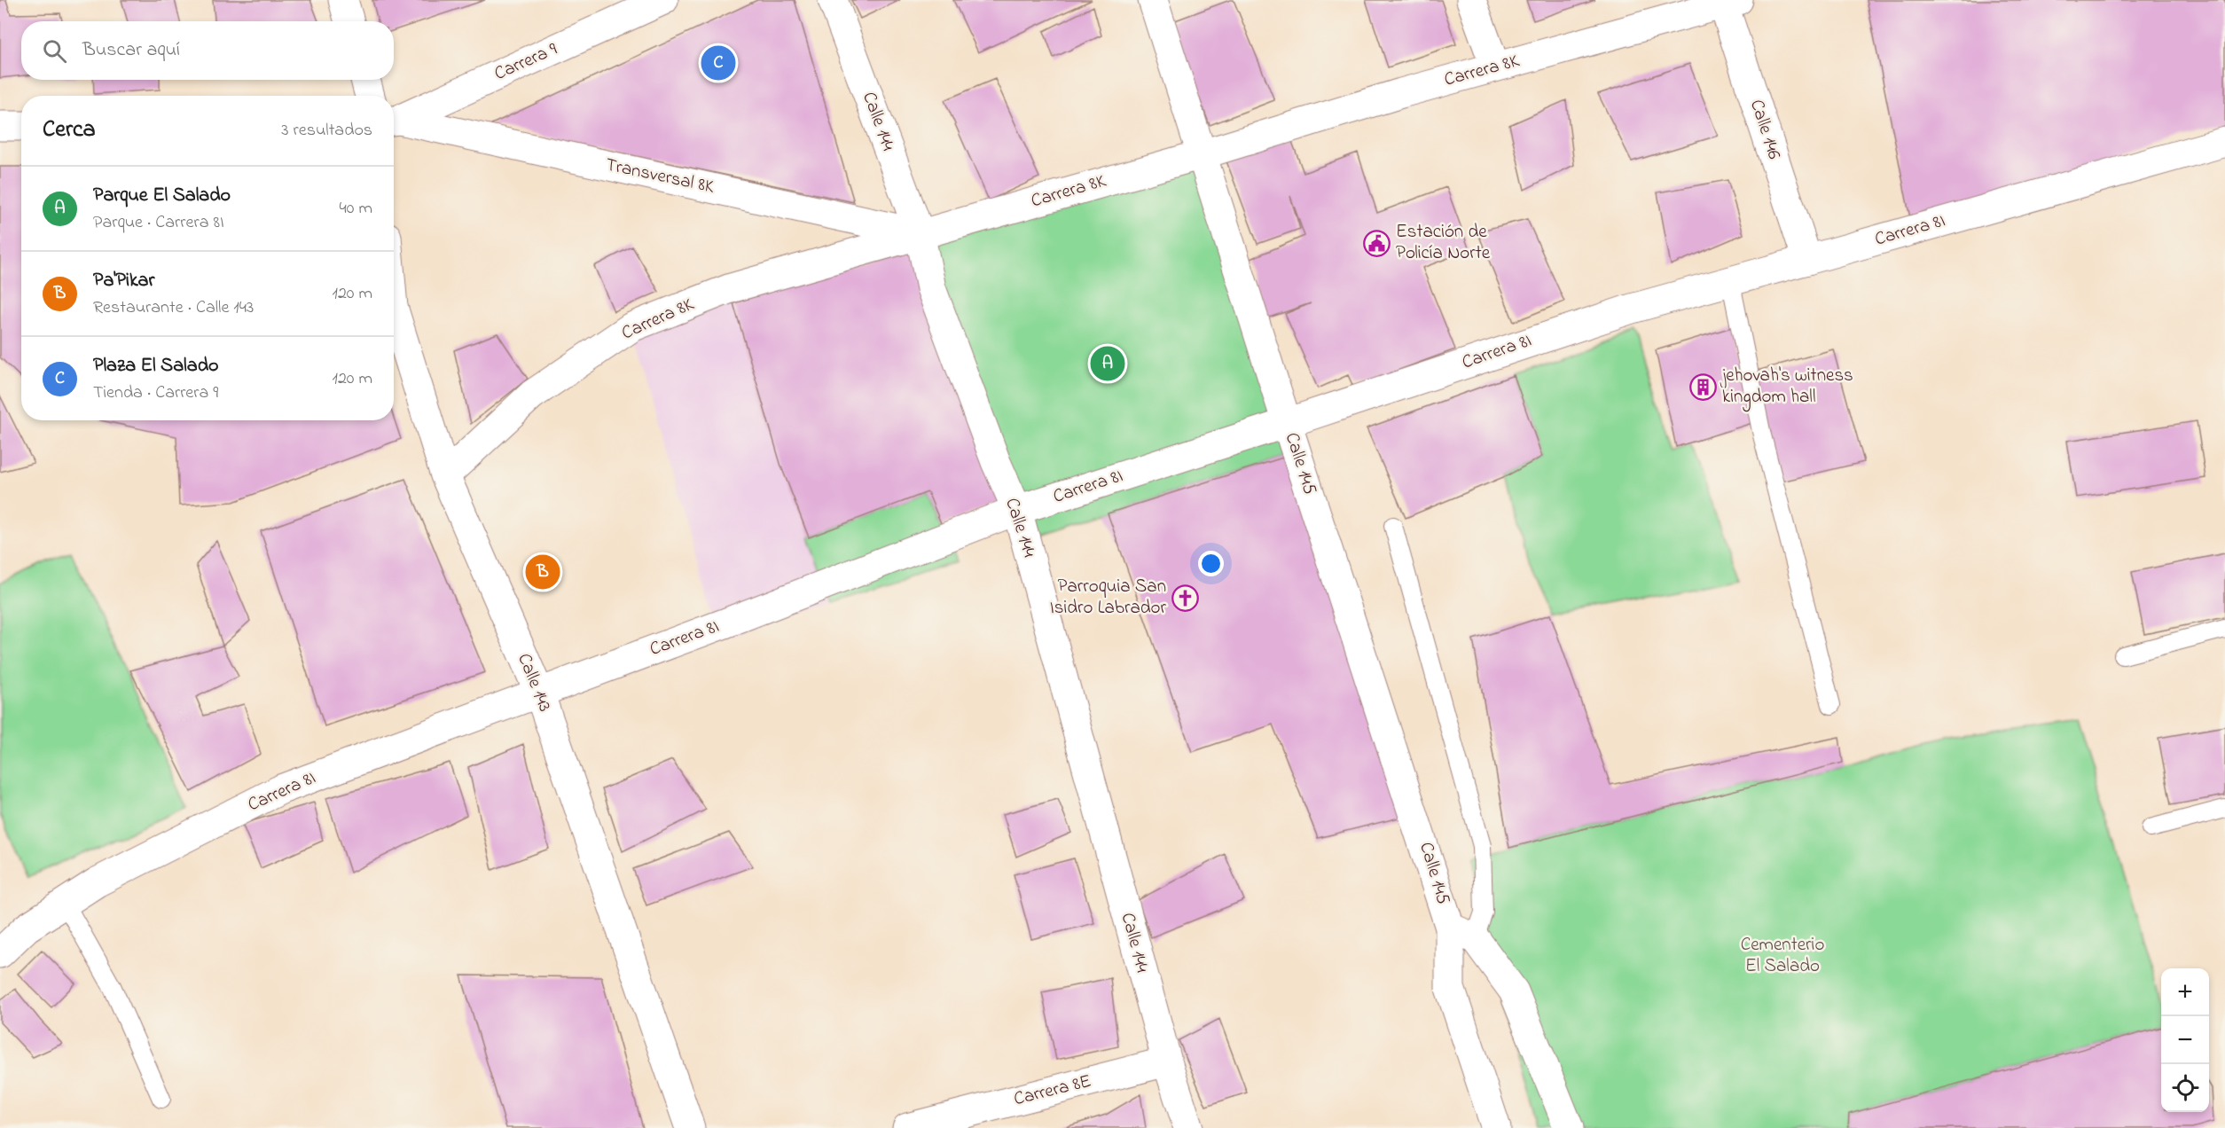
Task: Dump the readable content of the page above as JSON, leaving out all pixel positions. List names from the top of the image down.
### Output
{
  "streets": {
    "street": [
      "Carrera 9",
      "Carrera 8K",
      "Calle 144",
      "Calle 146",
      "Transversal 8K",
      "Carrera 8I",
      "Calle 145",
      "Calle 143",
      "Carrera 8E"
    ]
  },
  "crossings": [
    ["Carrera 8K", "Calle 144"],
    ["Carrera 8K", "Calle 146"],
    ["Carrera 8K", "Transversal 8K"],
    ["Carrera 8K", "Calle 145"],
    ["Carrera 8K", "Calle 143"],
    ["Calle 144", "Transversal 8K"],
    ["Calle 144", "Carrera 8I"],
    ["Calle 144", "Carrera 8E"],
    ["Calle 146", "Carrera 8I"],
    ["Carrera 8I", "Calle 145"],
    ["Carrera 8I", "Calle 143"]
  ],
  "parks": ["Cementerio El Salado"],
  "places": {
    "public building": ["Estación de Policía Norte"],
    "building": ["jehovah's witness kingdom hall"],
    "church": ["Parroquia San Isidro Labrador"]
  },
  "page": {
    "search": "Buscar aquí",
    "pins": ["C", "A", "B"],
    "heading": ["Cerca", "3 resultados"],
    "list": [
      {
        "mark": "A",
        "name": "Parque El Salado",
        "note": "Parque · Carrera 8I",
        "value": "40 m"
      },
      {
        "mark": "B",
        "name": "Pa'Pikar",
        "note": "Restaurante · Calle 143",
        "value": "120 m"
      },
      {
        "mark": "C",
        "name": "Plaza El Salado",
        "note": "Tienda · Carrera 9",
        "value": "120 m"
      }
    ],
    "map_buttons": ["+", "−"]
  }
}
